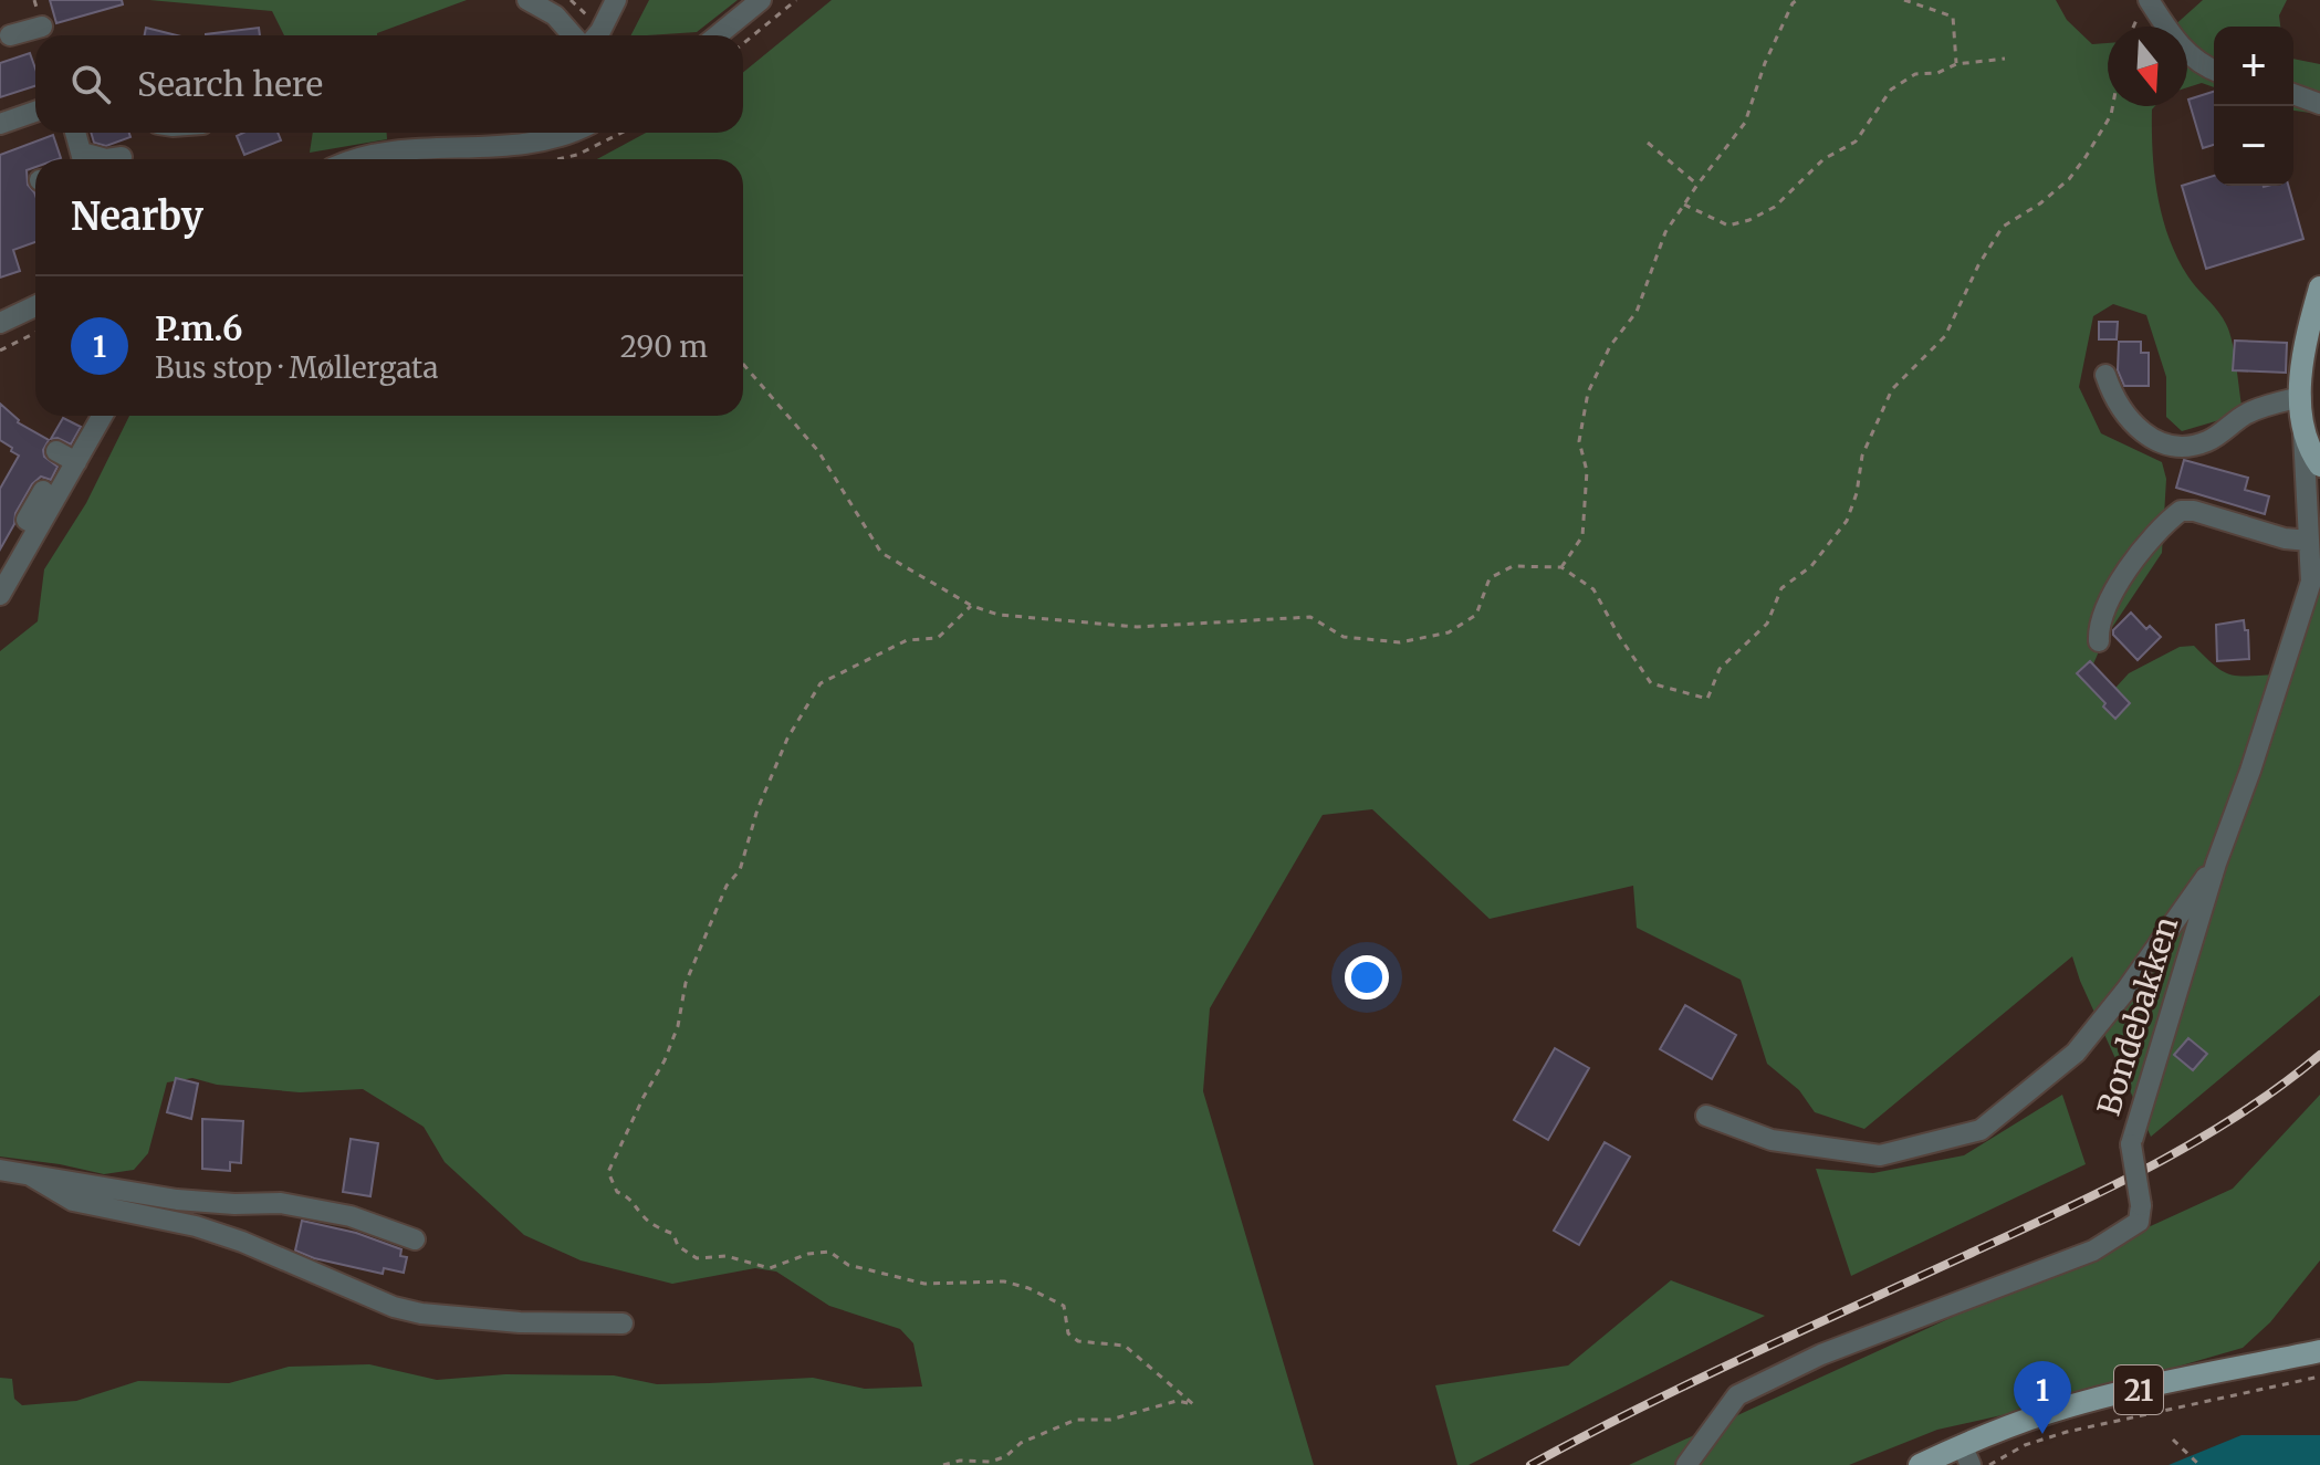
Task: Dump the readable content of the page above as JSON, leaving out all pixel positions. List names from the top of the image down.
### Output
{
  "streets": {
    "main road": ["21"],
    "street": ["Bondebakken"]
  },
  "north": "bottom",
  "page": {
    "map_buttons": ["+", "−"],
    "search": "Search here",
    "heading": "Nearby",
    "list": [
      {
        "mark": "1",
        "name": "P.m.6",
        "note": "Bus stop · Møllergata",
        "value": "290 m"
      }
    ],
    "pins": "1"
  }
}
